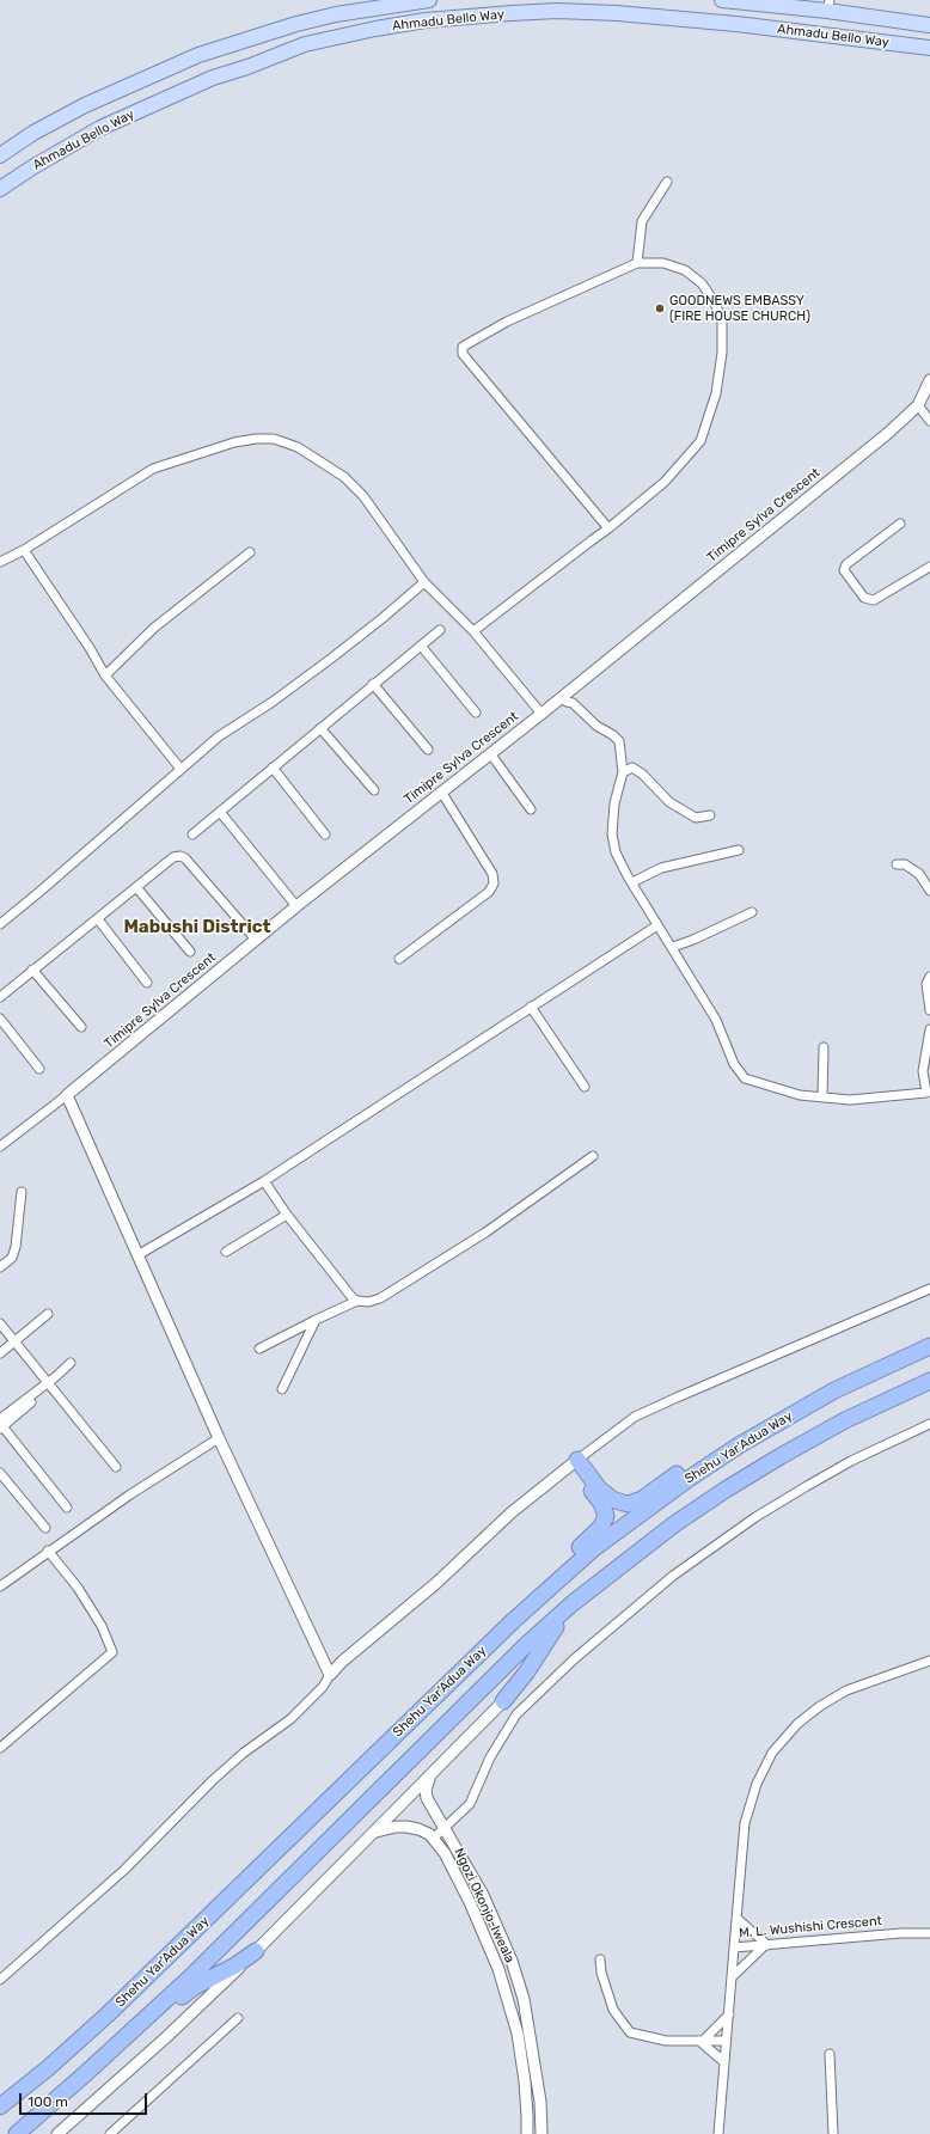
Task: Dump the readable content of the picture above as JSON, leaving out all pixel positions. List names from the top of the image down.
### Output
{
  "streets": {
    "highway": ["Shehu Yar'Adua Way"],
    "main road": ["Ahmadu Bello Way"],
    "street": ["Timipre Sylva Crescent", "Ngozi Okonjo-Iweala", "M. L. Wushishi Crescent"]
  },
  "districts": ["Mabushi District"],
  "places": ["GOODNEWS EMBASSY (FIRE HOUSE CHURCH)"],
  "scale_bar": "100 m"
}
